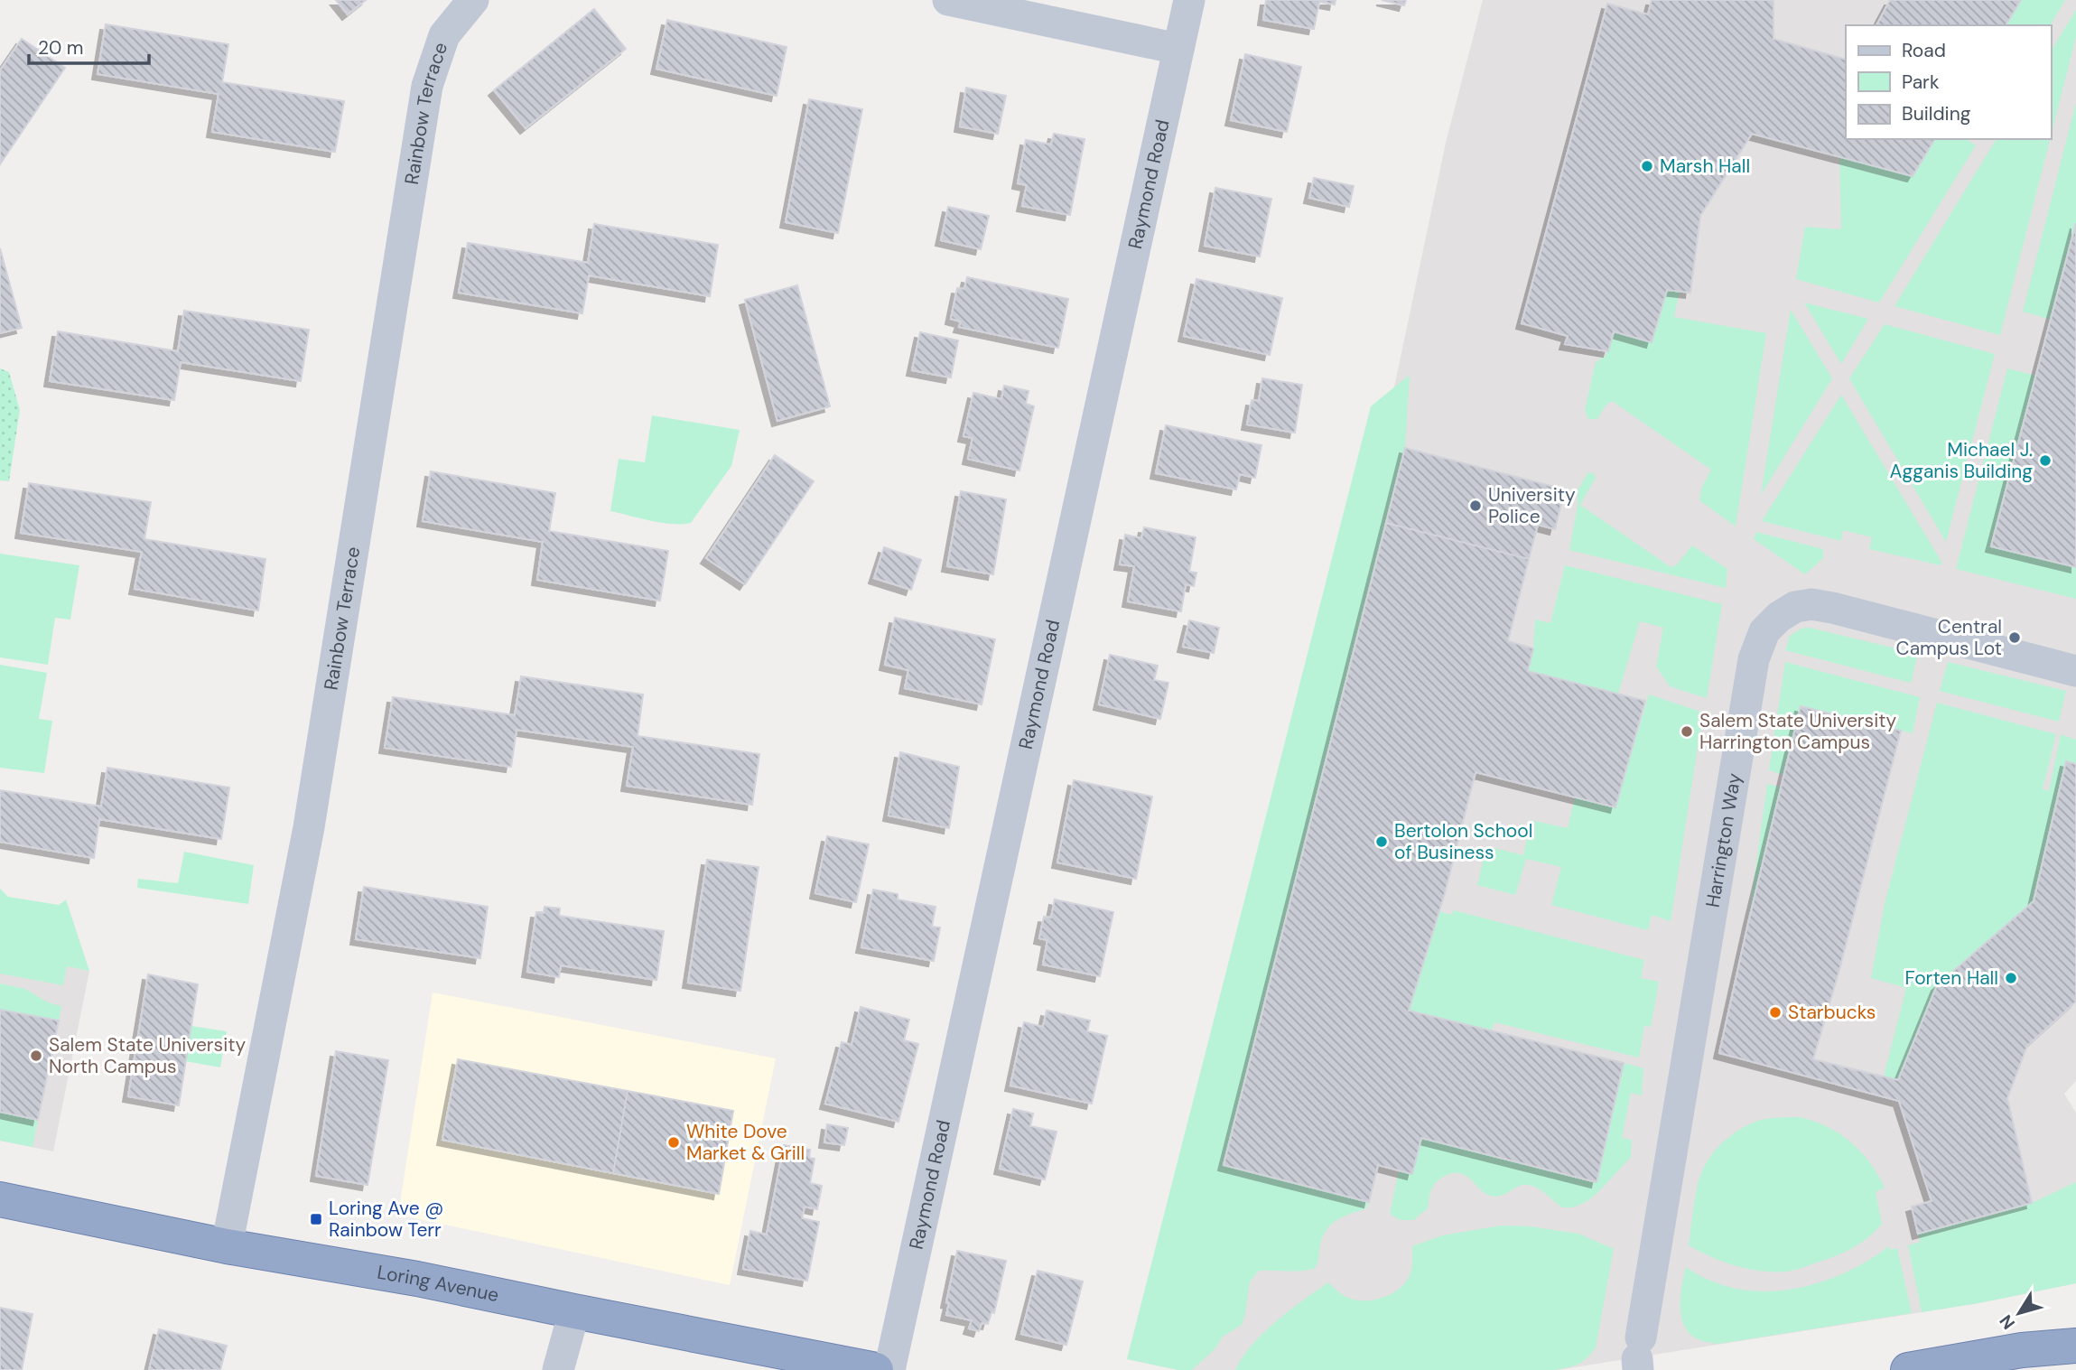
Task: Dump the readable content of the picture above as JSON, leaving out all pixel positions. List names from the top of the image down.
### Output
{
  "streets": {
    "highway": ["Loring Avenue"],
    "street": ["Rainbow Terrace", "Raymond Road", "Harrington Way"]
  },
  "crossings": [
    ["Rainbow Terrace", "Loring Avenue"]
  ],
  "places": {
    "other": [
      "Marsh Hall",
      "Michael J. Agganis Building",
      "University Police",
      "Central Campus Lot",
      "Salem State University Harrington Campus",
      "Bertolon School of Business",
      "Forten Hall",
      "Starbucks",
      "Salem State University North Campus",
      "White Dove Market & Grill"
    ],
    "transit": ["Loring Ave @ Rainbow Terr"]
  },
  "legend": ["Road", "Park", "Building"],
  "scale_bar": "20 m",
  "north": "bottom left"
}
